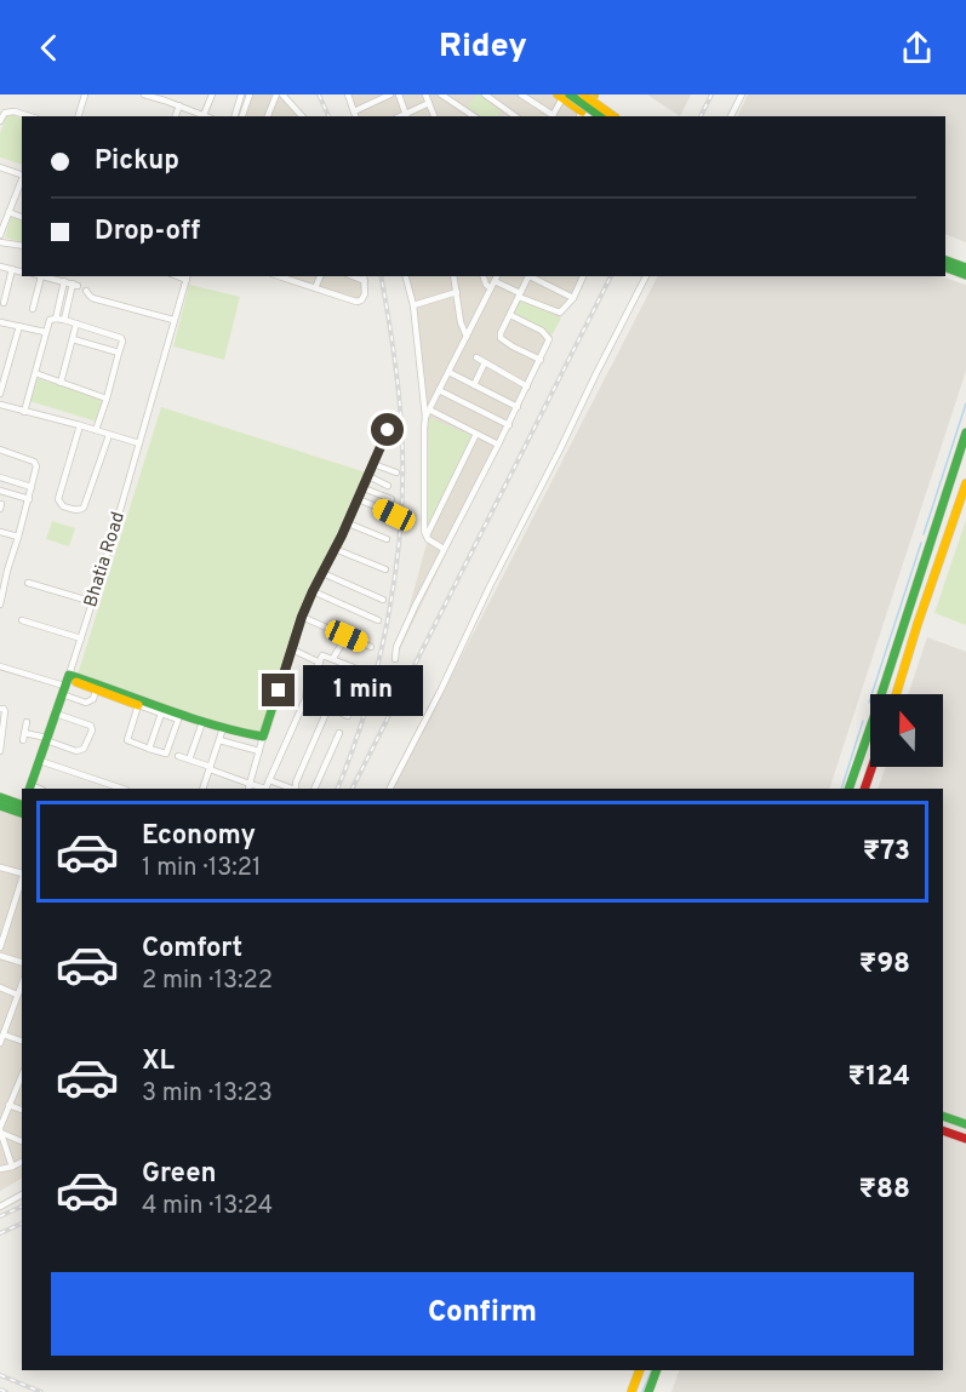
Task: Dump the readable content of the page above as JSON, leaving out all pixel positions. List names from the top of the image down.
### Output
{
  "streets": {
    "street": ["Bhatia Road"]
  },
  "north": "top",
  "page": {
    "header": "Ridey",
    "banner": ["Pickup", "Drop-off"],
    "bubble": "1 min",
    "list": [
      {
        "name": "Economy",
        "note": "1 min · 13:21",
        "value": "₹73"
      },
      {
        "name": "Comfort",
        "note": "2 min · 13:22",
        "value": "₹98"
      },
      {
        "name": "XL",
        "note": "3 min · 13:23",
        "value": "₹124"
      },
      {
        "name": "Green",
        "note": "4 min · 13:24",
        "value": "₹88"
      }
    ],
    "buttons": "Confirm"
  }
}
